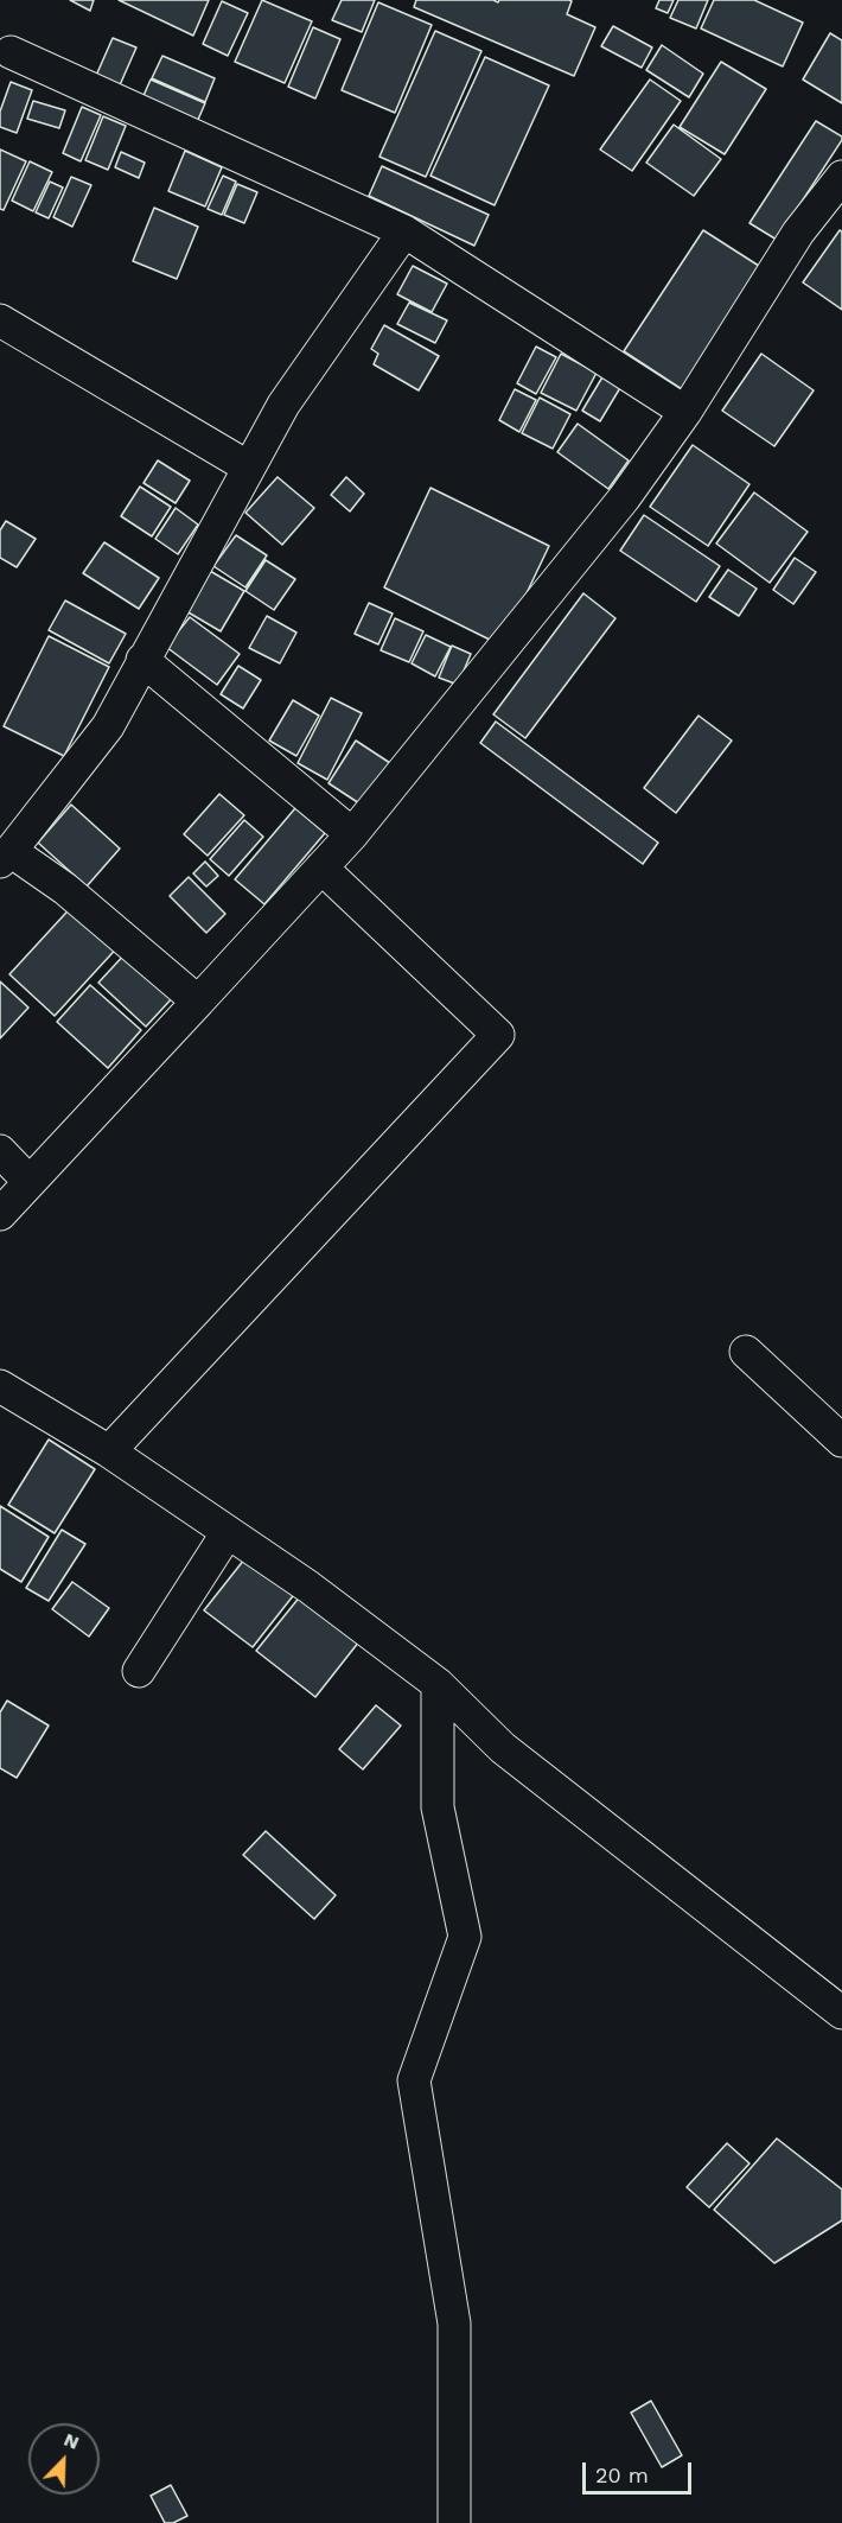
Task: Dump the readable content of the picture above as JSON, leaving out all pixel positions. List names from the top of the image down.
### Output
{
  "scale_bar": "20 m",
  "north": "top right"
}
